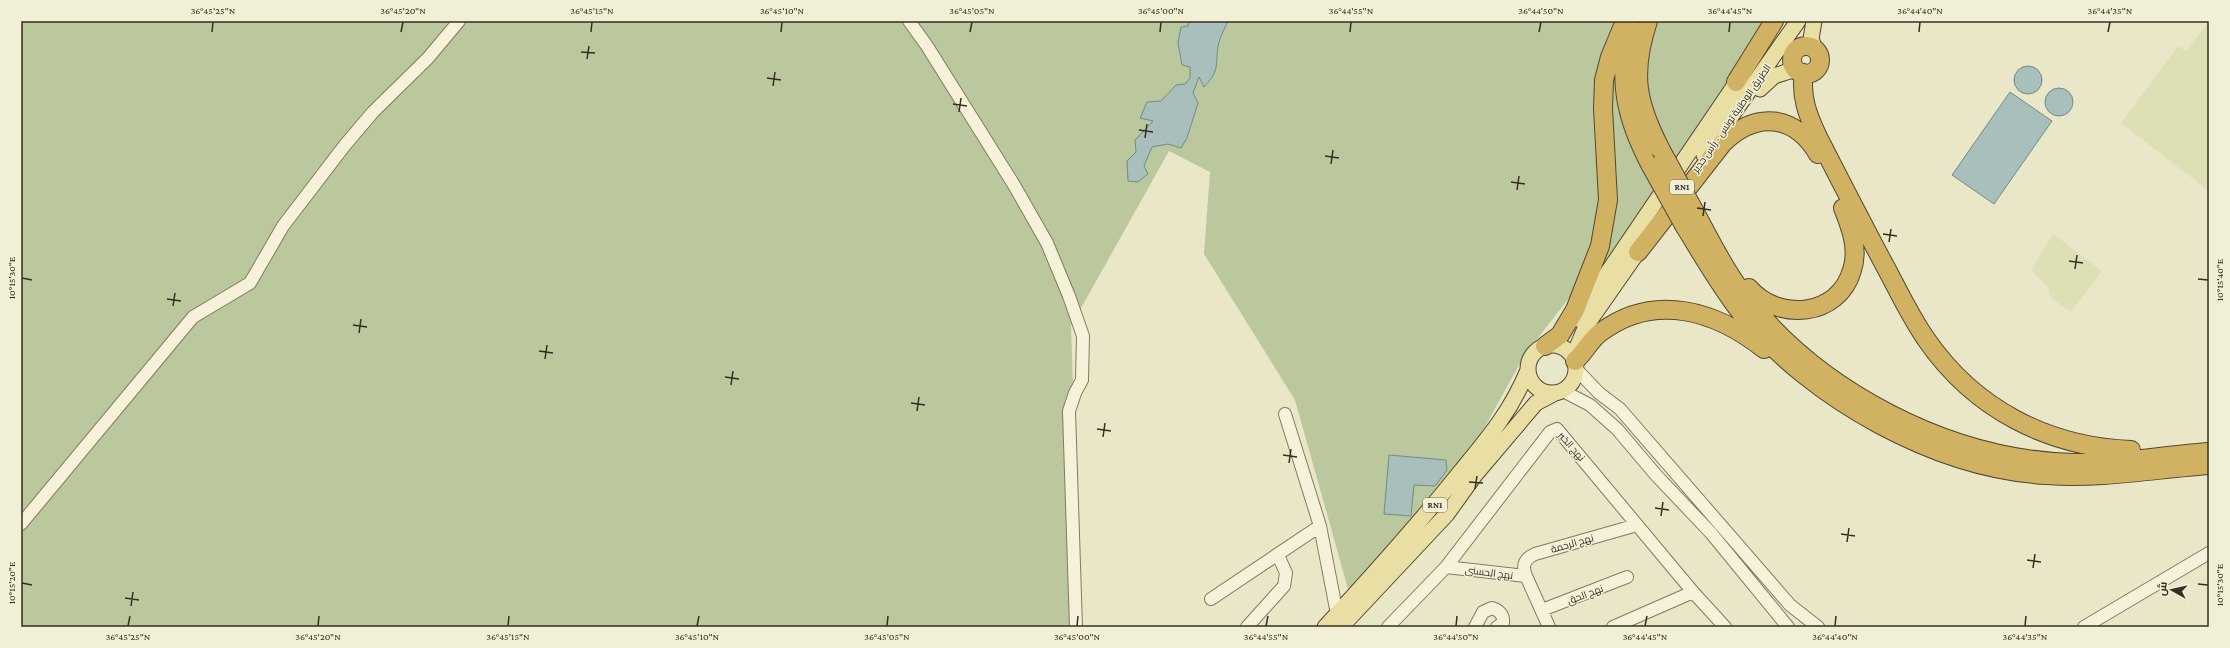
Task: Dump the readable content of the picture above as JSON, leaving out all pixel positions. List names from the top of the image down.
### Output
{
  "streets": {
    "main road": ["الطريق الوطنية تونس - رأس جدير", "RN1"],
    "street": [
      "نهج الخير",
      "نهج الرحمة",
      "نهج الحسنى",
      "نهج الحق"
    ]
  },
  "crossings": [
    ["الطريق الوطنية تونس - رأس جدير", "RN1"],
    ["نهج الخير", "نهج الرحمة"],
    ["نهج الخير", "نهج الحسنى"],
    ["نهج الرحمة", "نهج الحسنى"],
    ["نهج الحسنى", "نهج الحق"]
  ],
  "north": "left",
  "coordinates": [
    "36°45'25\"N",
    "36°45'20\"N",
    "36°45'15\"N",
    "36°45'10\"N",
    "36°45'05\"N",
    "36°45'00\"N",
    "36°44'55\"N",
    "36°44'50\"N",
    "36°44'45\"N",
    "36°44'40\"N",
    "36°44'35\"N",
    "10°15'30\"E",
    "10°15'40\"E",
    "10°15'20\"E"
  ]
}
